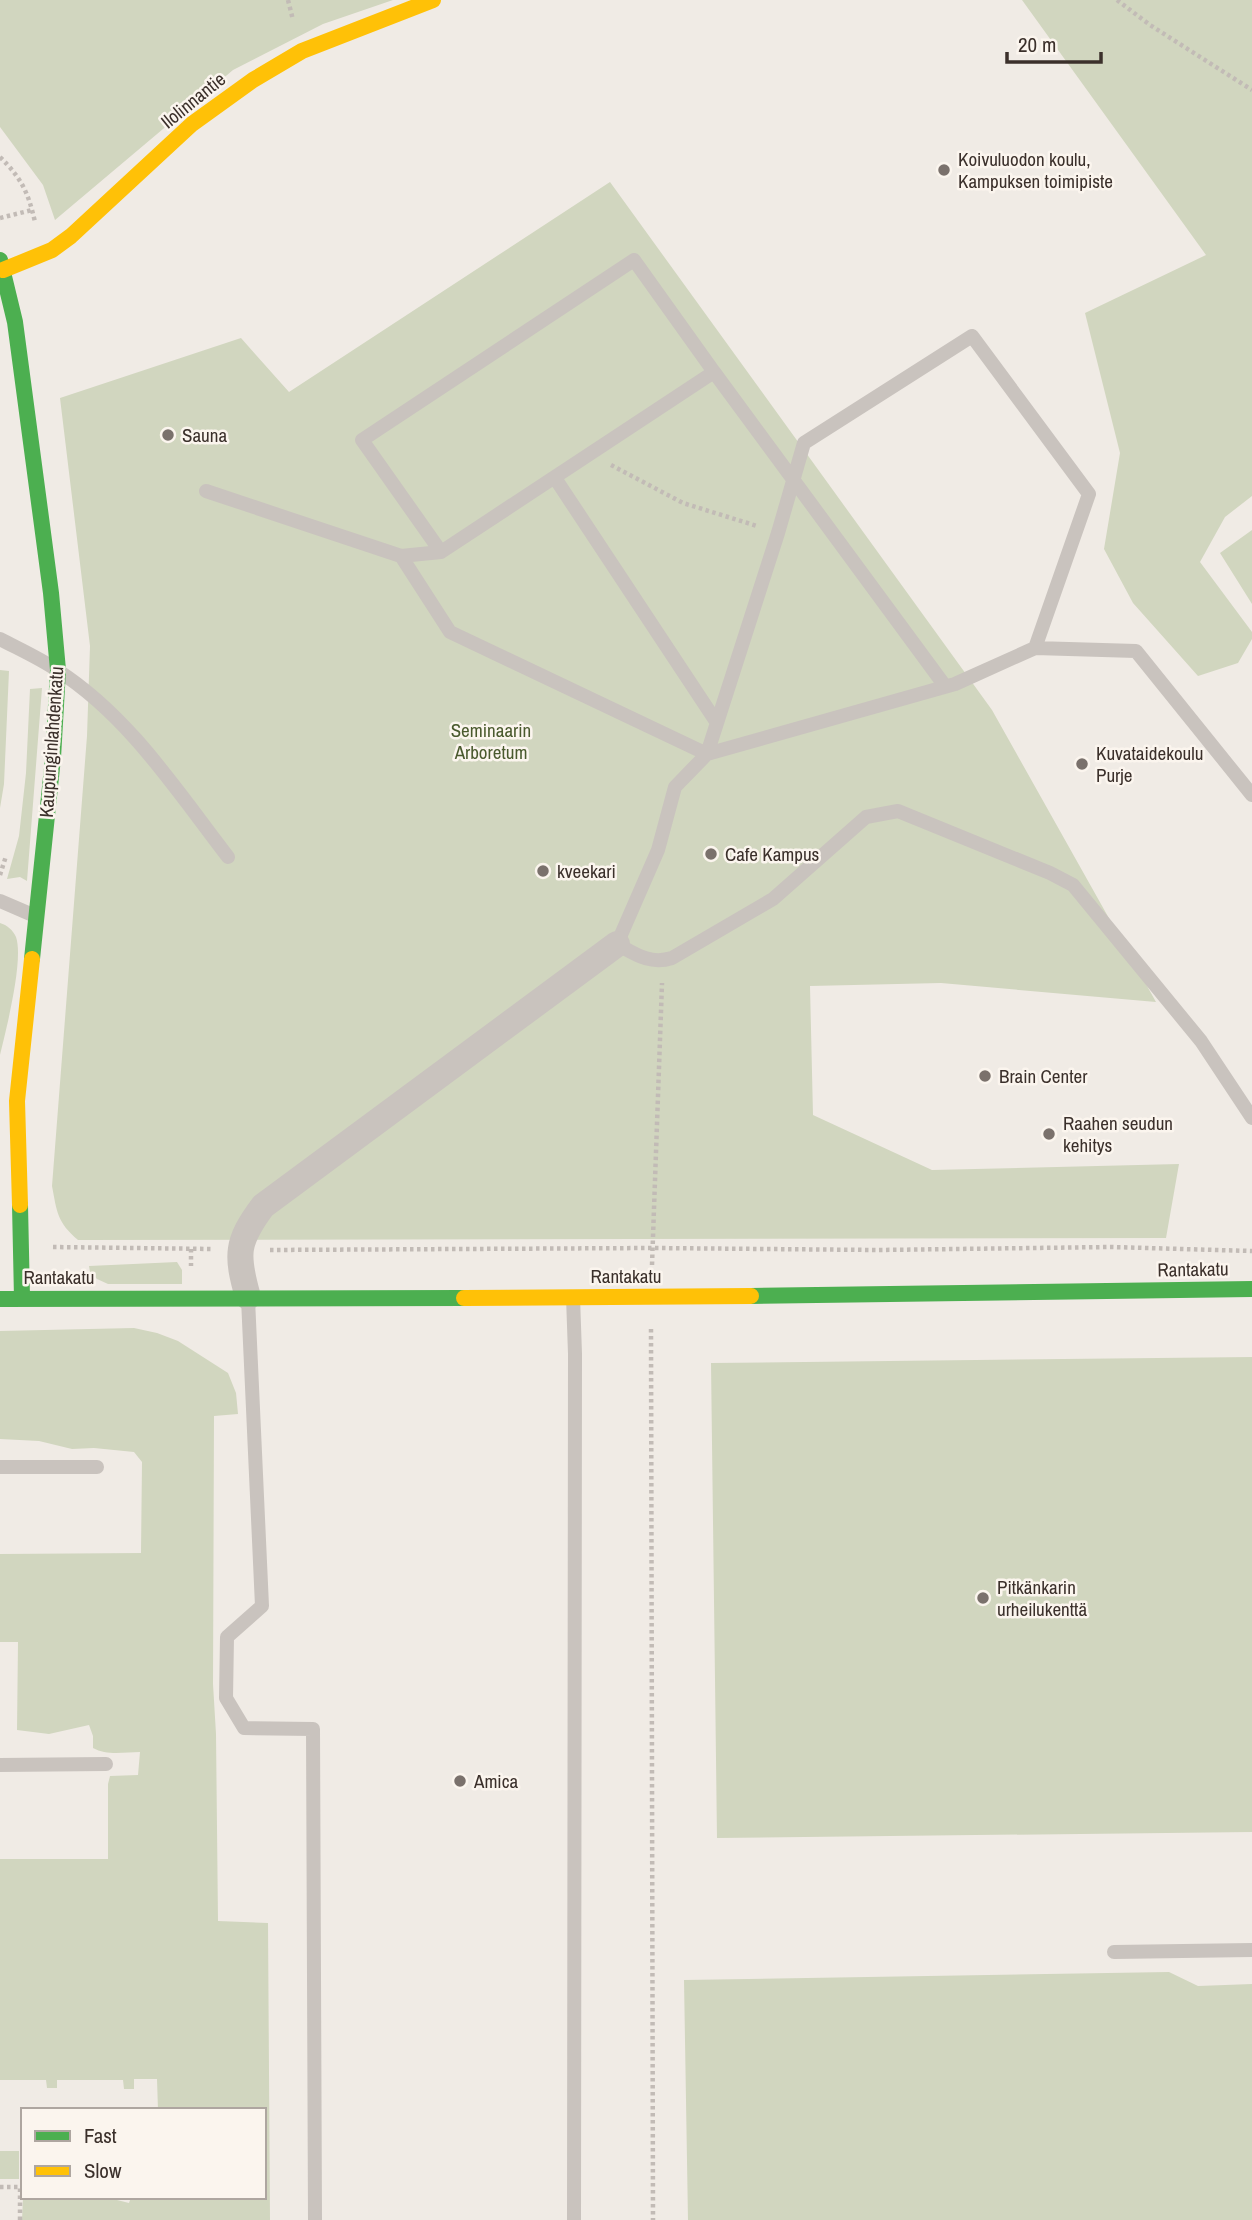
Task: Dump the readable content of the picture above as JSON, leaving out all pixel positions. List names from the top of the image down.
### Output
{
  "streets": {
    "street": ["Ilolinnantie", "Kaupunginlahdenkatu", "Rantakatu"]
  },
  "crossings": [
    ["Ilolinnantie", "Kaupunginlahdenkatu"],
    ["Kaupunginlahdenkatu", "Rantakatu"]
  ],
  "parks": ["Seminaarin Arboretum"],
  "places": [
    "Koivuluodon koulu, Kampuksen toimipiste",
    "Sauna",
    "Kuvataidekoulu Purje",
    "Cafe Kampus",
    "kveekari",
    "Brain Center",
    "Raahen seudun kehitys",
    "Pitkänkarin urheilukenttä",
    "Amica"
  ],
  "legend": ["Fast", "Slow"],
  "scale_bar": "20 m"
}
